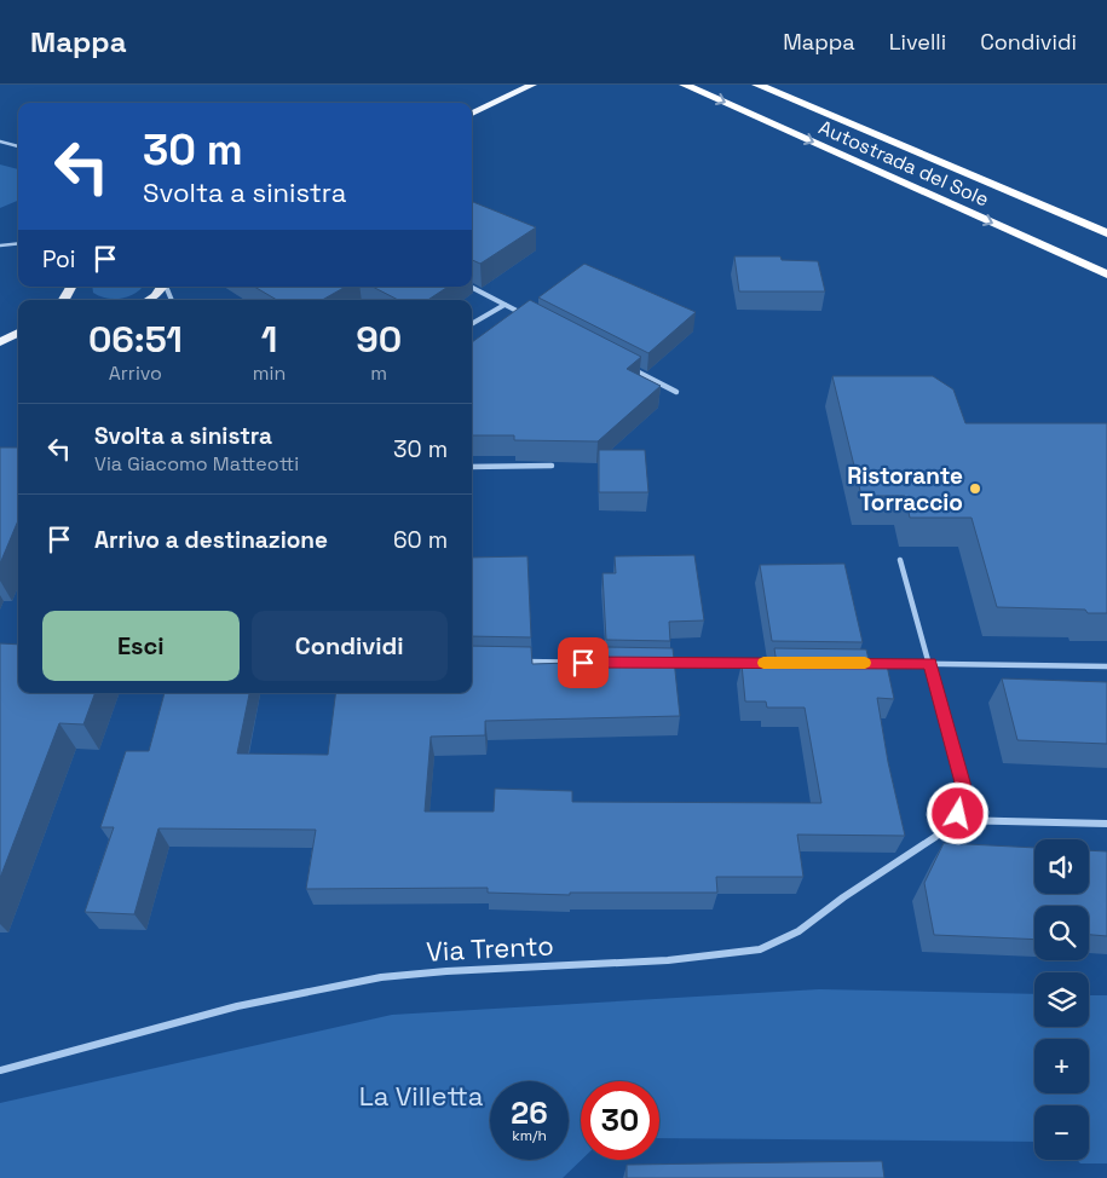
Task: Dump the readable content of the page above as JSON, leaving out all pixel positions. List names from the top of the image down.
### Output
{
  "streets": {
    "highway": ["Autostrada del Sole"],
    "street": ["Via Trento"]
  },
  "parks": ["La Villetta"],
  "places": ["Ristorante Torraccio"],
  "page": {
    "header": "Mappa",
    "nav": ["Mappa", "Livelli", "Condividi"],
    "turn": ["30 m", "Svolta a sinistra"],
    "then": "Poi",
    "eta": [
      "06:51",
      "Arrivo",
      "1",
      "min",
      "90",
      "m"
    ],
    "list": [
      {
        "name": "Svolta a sinistra",
        "note": "Via Giacomo Matteotti",
        "value": "30 m"
      },
      {
        "name": "Arrivo a destinazione",
        "value": "60 m"
      }
    ],
    "buttons": ["Esci", "Condividi"],
    "map_buttons": ["+", "−"],
    "speed": "26 km/h",
    "limit": "30"
  }
}
